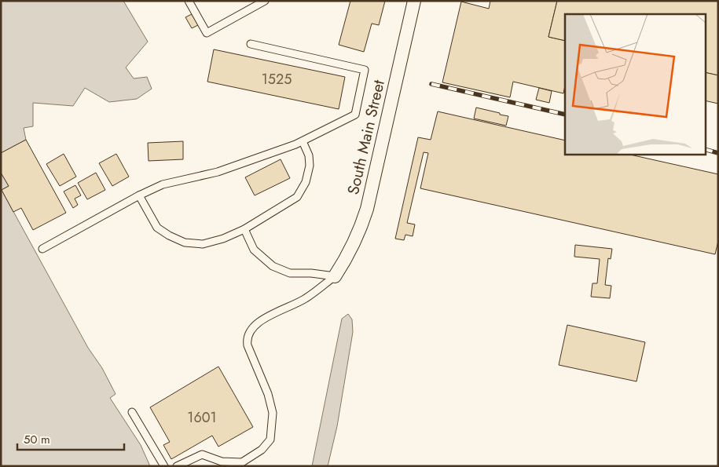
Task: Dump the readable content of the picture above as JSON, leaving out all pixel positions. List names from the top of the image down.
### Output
{
  "streets": {
    "street": ["South Main Street"]
  },
  "house_numbers": ["1525", "1601"],
  "scale_bar": "50 m"
}
